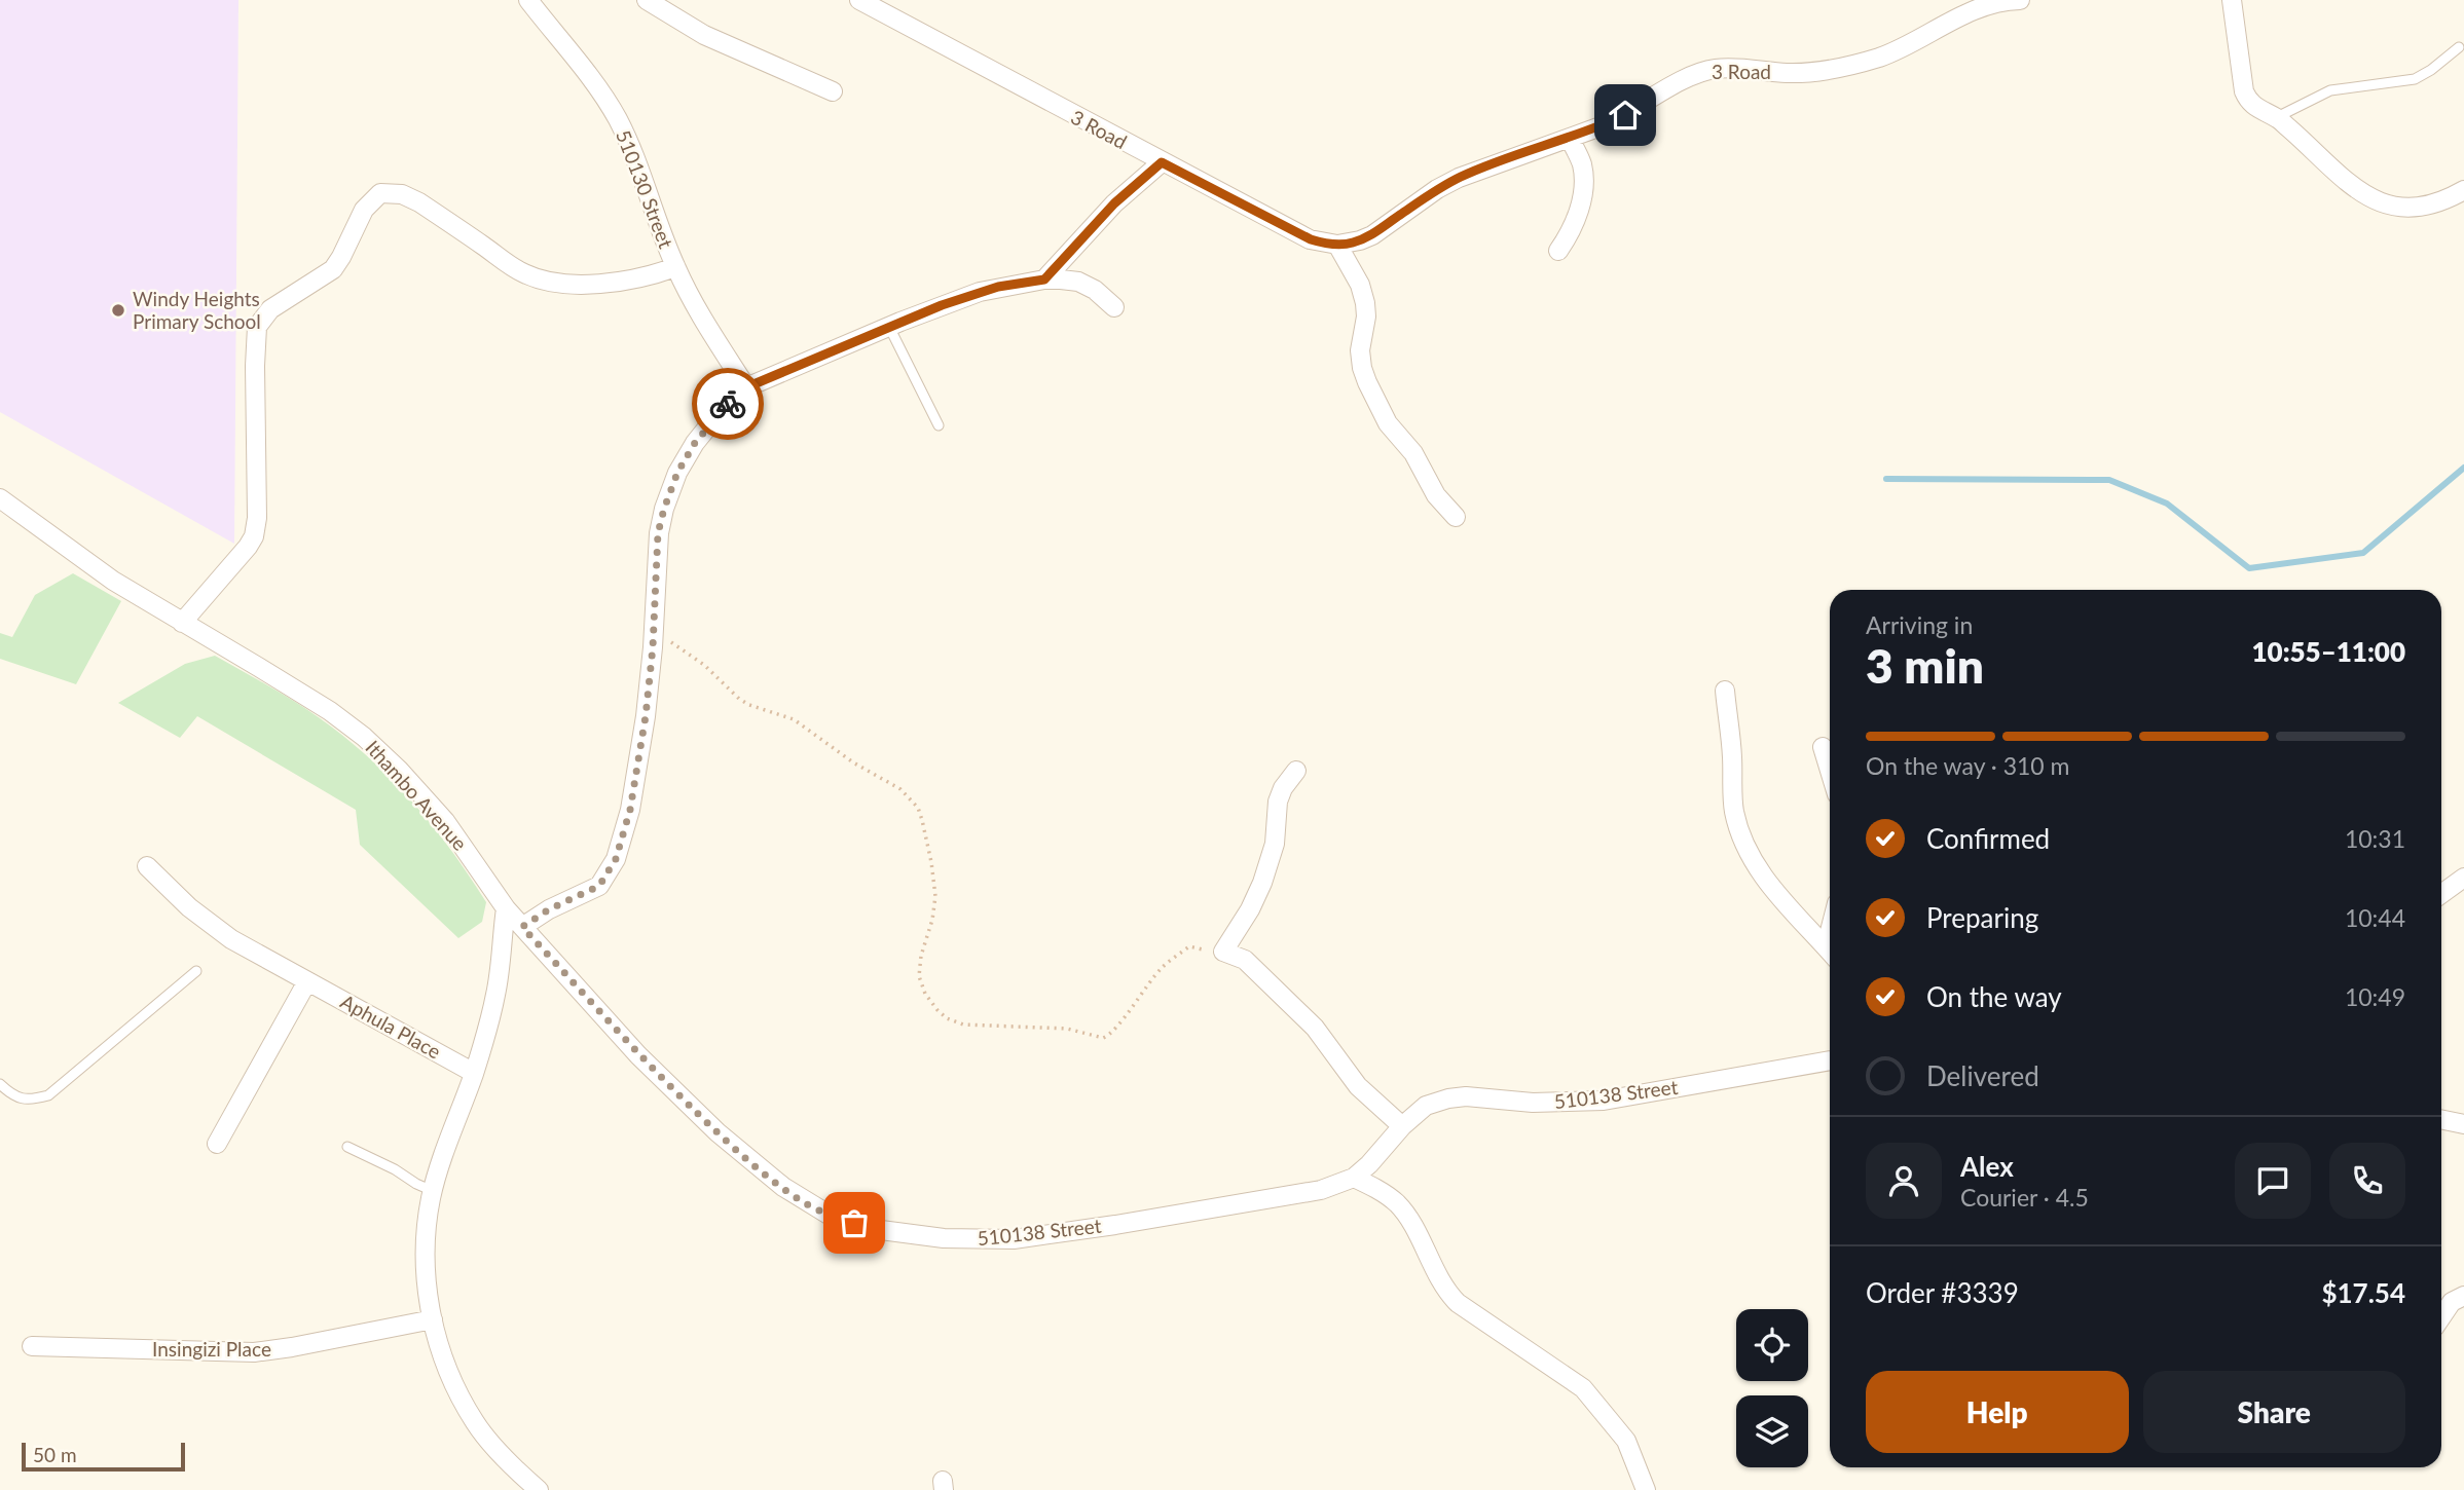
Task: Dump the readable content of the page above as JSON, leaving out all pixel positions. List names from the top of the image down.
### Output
{
  "streets": {
    "street": [
      "3 Road",
      "510130 Street",
      "Ithambo Avenue",
      "Aphula Place",
      "510138 Street",
      "Insingizi Place"
    ]
  },
  "crossings": [
    ["Ithambo Avenue", "510138 Street"]
  ],
  "places": ["Windy Heights Primary School"],
  "scale_bar": "50 m",
  "page": {
    "heading": ["3 min", "Arriving in", "10:55–11:00"],
    "panel": [
      "Alex",
      "Courier · 4.5",
      "Order #3339",
      "$17.54"
    ],
    "bar": "On the way · 310 m",
    "list": [
      ["Confirmed", "10:31"],
      ["Preparing", "10:44"],
      ["On the way", "10:49"],
      "Delivered"
    ],
    "buttons": ["Help", "Share"],
    "scale": "50 m"
  }
}
